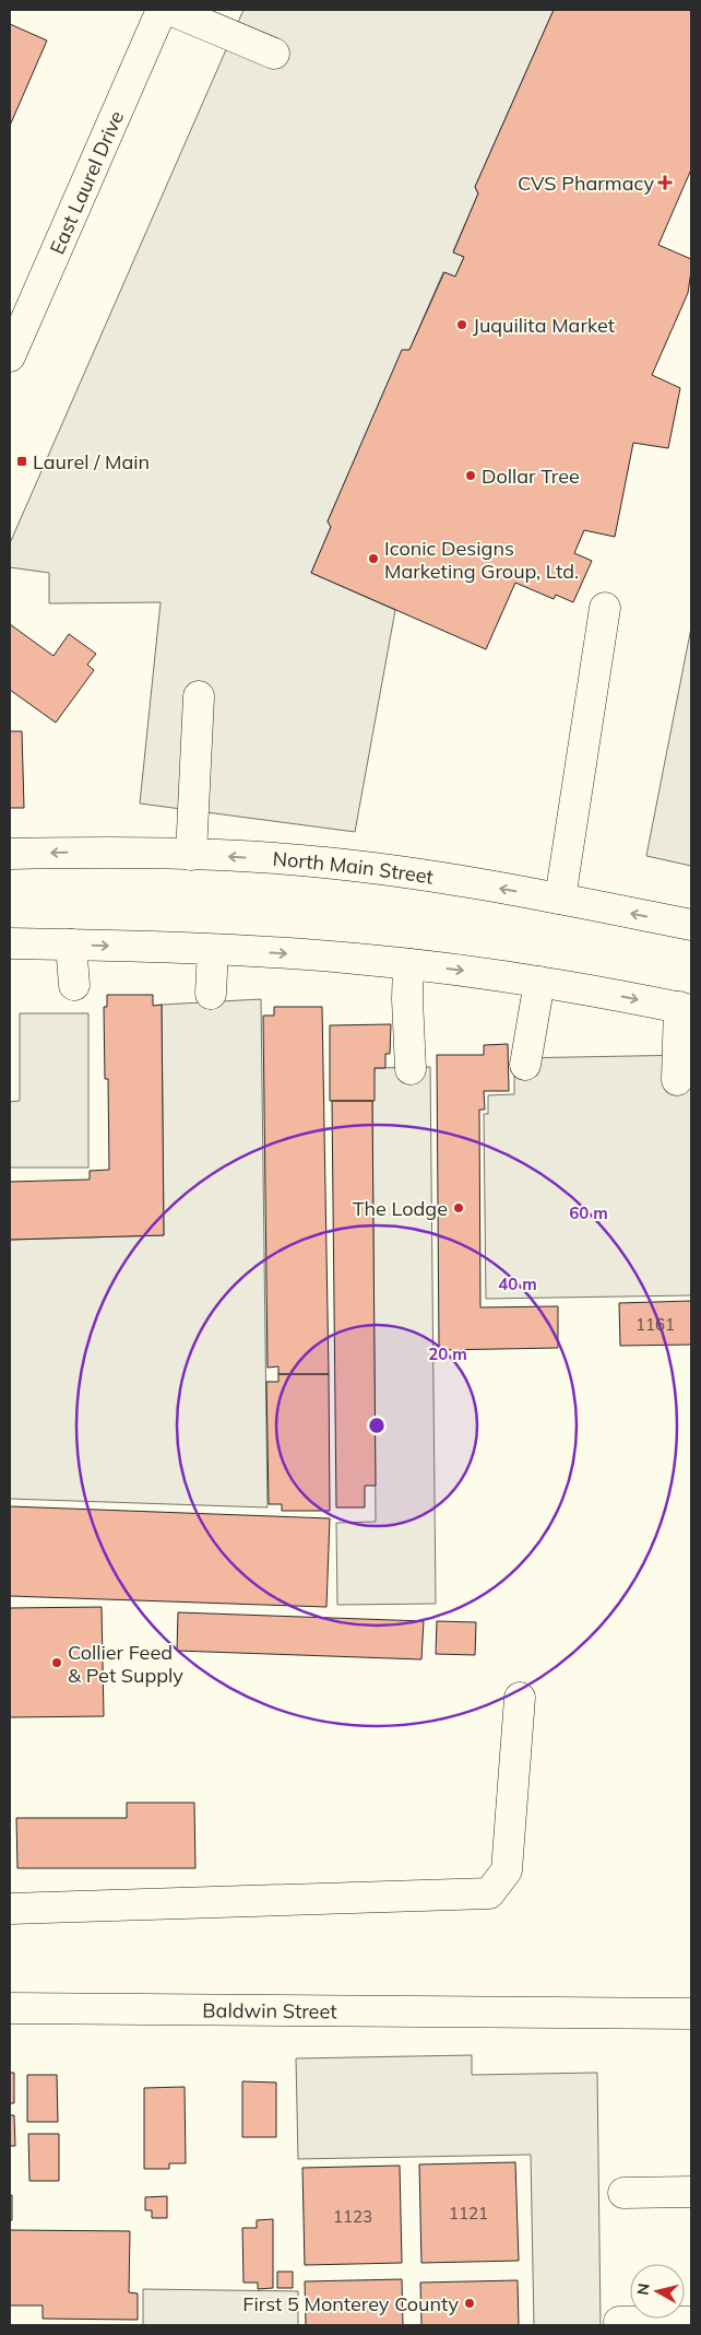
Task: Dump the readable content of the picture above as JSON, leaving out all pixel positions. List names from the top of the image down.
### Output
{
  "streets": {
    "main road": ["East Laurel Drive", "North Main Street", "Baldwin Street"]
  },
  "places": {
    "health": ["CVS Pharmacy"],
    "other": [
      "Juquilita Market",
      "Dollar Tree",
      "Iconic Designs Marketing Group, Ltd.",
      "The Lodge",
      "Collier Feed & Pet Supply",
      "First 5 Monterey County"
    ],
    "transit": ["Laurel / Main"]
  },
  "house_numbers": ["1161", "1121", "1123"],
  "north": "left",
  "rings": ["60 m", "40 m", "20 m"]
}
